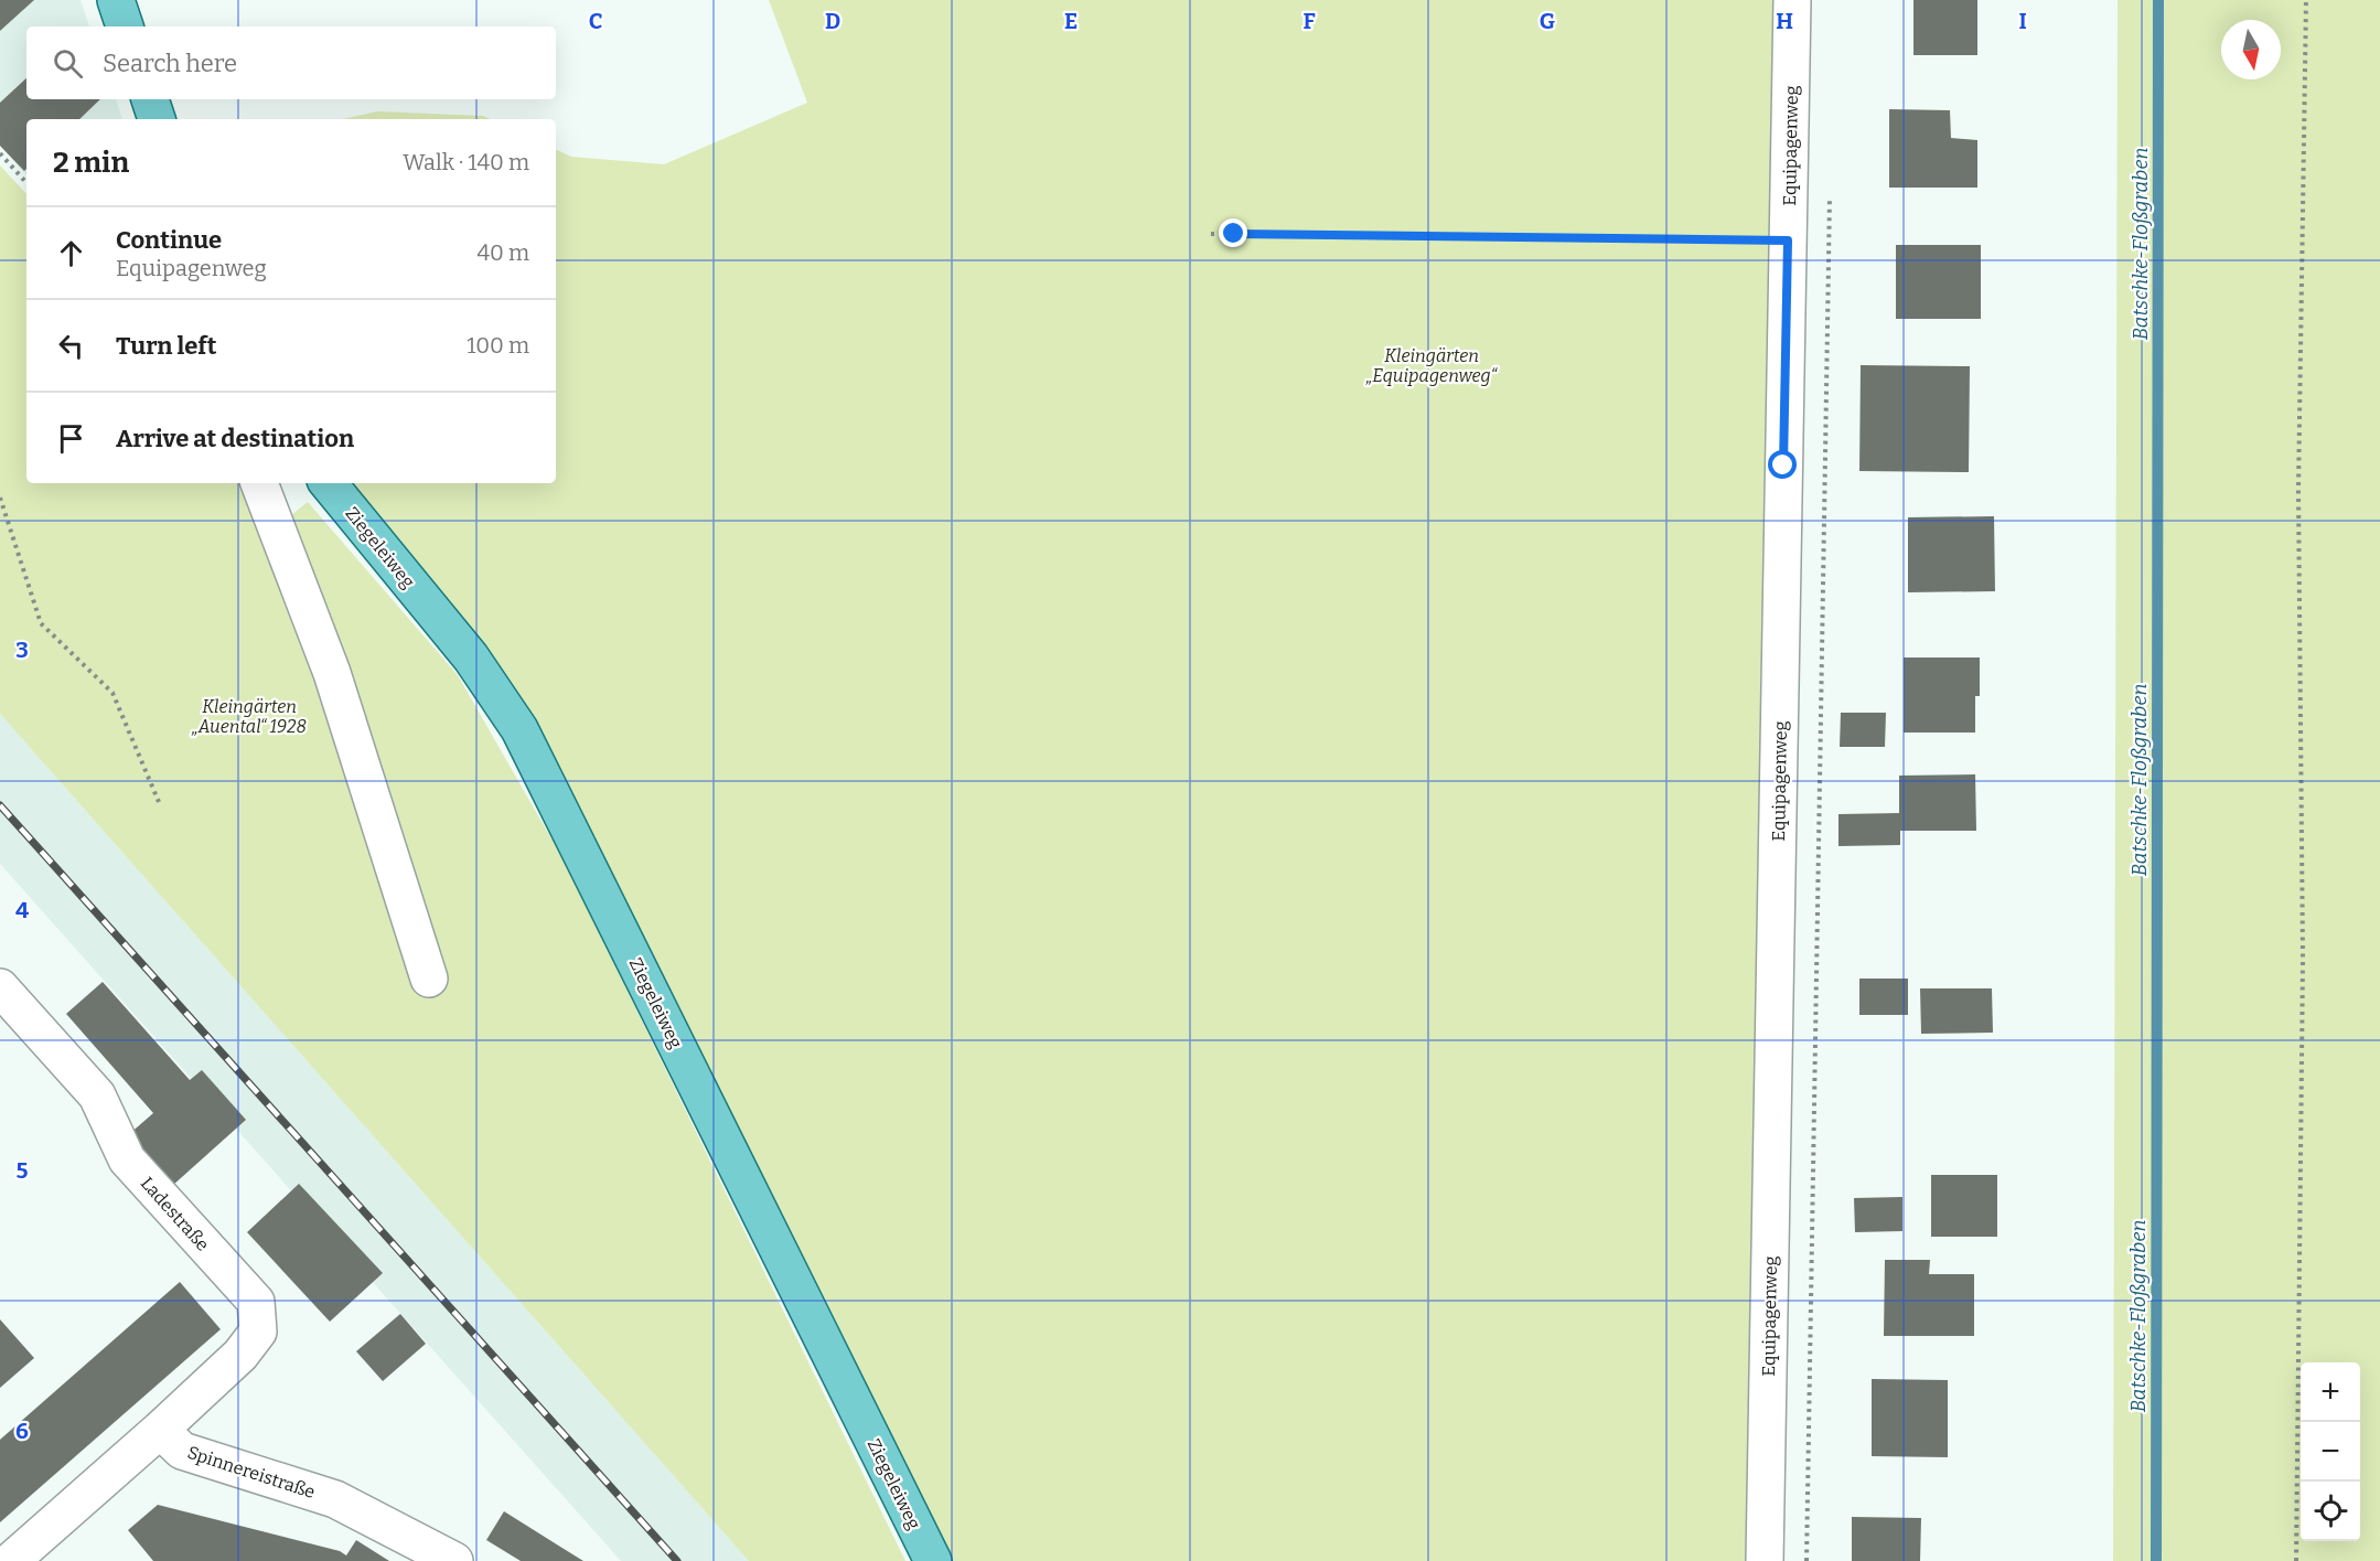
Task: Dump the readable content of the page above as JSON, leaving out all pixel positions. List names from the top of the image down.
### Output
{
  "streets": {
    "main road": ["Ziegeleiweg"],
    "street": ["Equipagenweg", "Ladestraße", "Spinnereistraße"]
  },
  "crossings": [
    ["Ladestraße", "Spinnereistraße"]
  ],
  "water": ["Batschke‐Floßgraben"],
  "parks": ["Kleingärten „Equipagenweg“", "Kleingärten „Auental“ 1928"],
  "north": "bottom",
  "page": {
    "search": "Search here",
    "heading": ["2 min", "Walk · 140 m"],
    "list": [
      ["Continue", "Equipagenweg", "40 m"],
      ["Turn left", "100 m"],
      "Arrive at destination"
    ],
    "map_buttons": ["+", "−"]
  },
  "grid": {
    "columns": [
      "C",
      "D",
      "E",
      "F",
      "G",
      "H",
      "I"
    ],
    "rows": [
      "3",
      "4",
      "5",
      "6"
    ]
  }
}
